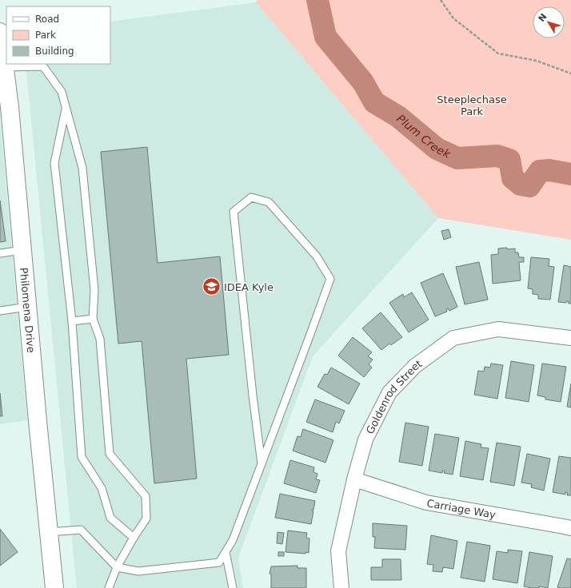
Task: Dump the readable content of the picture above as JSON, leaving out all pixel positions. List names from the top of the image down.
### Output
{
  "streets": {
    "street": ["Philomena Drive", "Goldenrod Street", "Carriage Way"]
  },
  "crossings": [
    ["Goldenrod Street", "Carriage Way"]
  ],
  "water": ["Plum Creek"],
  "parks": ["Steeplechase Park"],
  "places": {
    "school or university": ["IDEA Kyle"]
  },
  "legend": ["Road", "Park", "Building"],
  "north": "top left"
}
